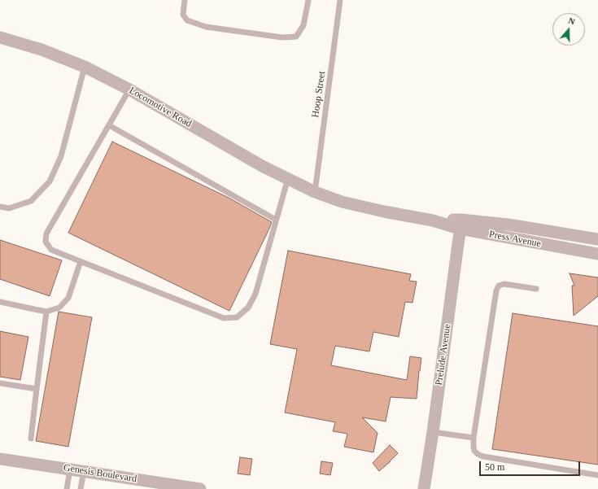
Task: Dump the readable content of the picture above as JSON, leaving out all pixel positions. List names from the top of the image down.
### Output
{
  "streets": {
    "street": [
      "Locomotive Road",
      "Press Avenue",
      "Prelude Avenue",
      "Genesis Boulevard"
    ],
    "lane": ["Hoop Street"]
  },
  "crossings": [
    ["Hoop Street", "Locomotive Road"],
    ["Hoop Street", "Press Avenue"],
    ["Locomotive Road", "Press Avenue"],
    ["Press Avenue", "Prelude Avenue"]
  ],
  "scale_bar": "50 m",
  "north": "top"
}
